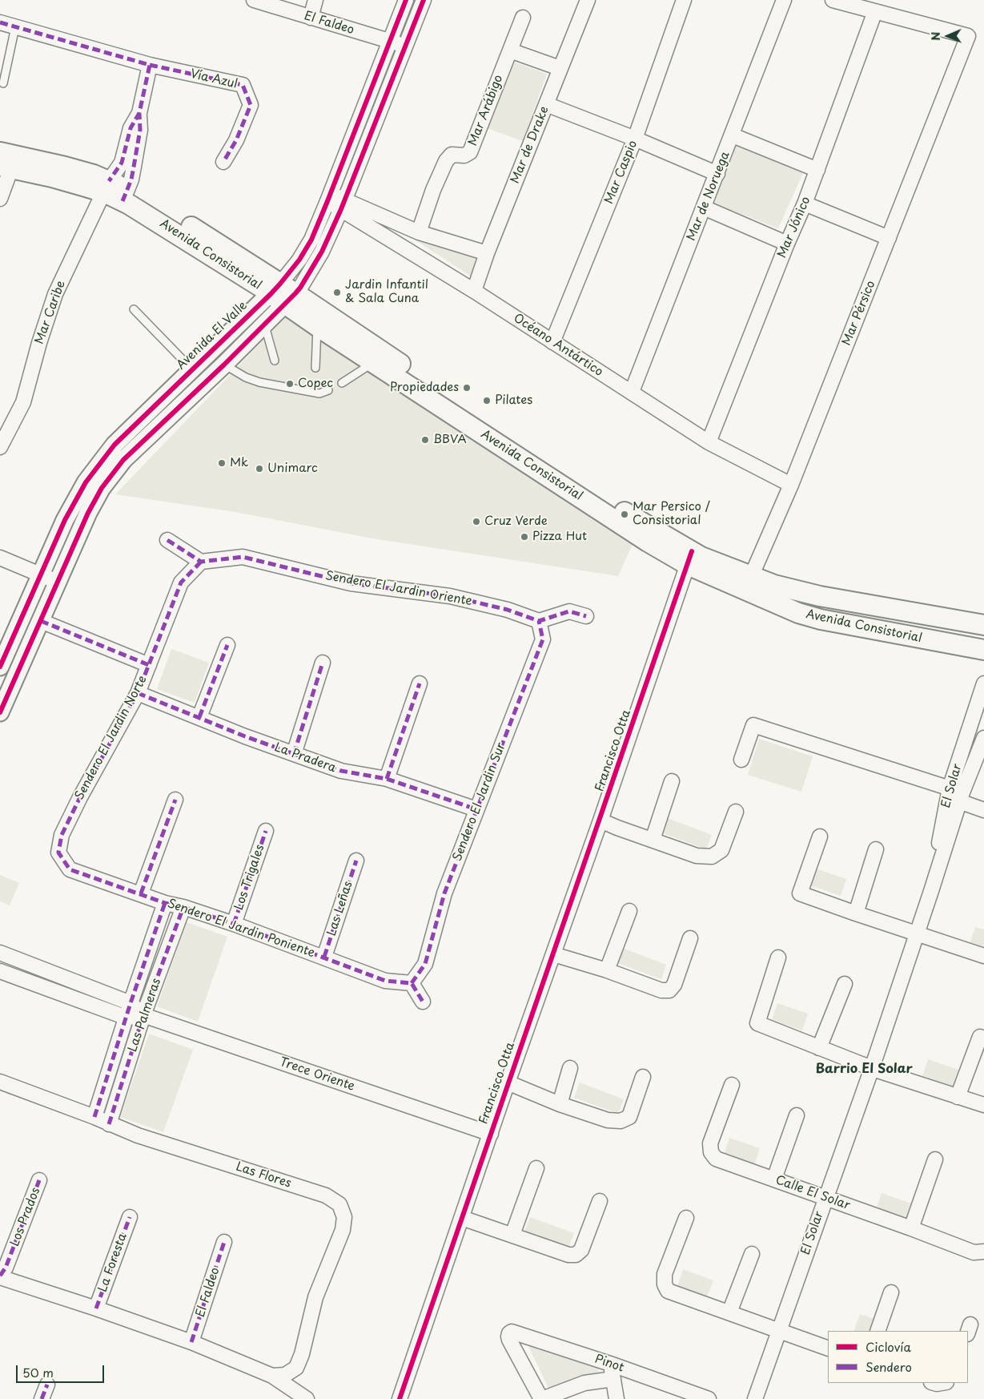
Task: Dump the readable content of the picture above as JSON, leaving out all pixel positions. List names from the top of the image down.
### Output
{
  "streets": {
    "main road": ["Avenida Consistorial"],
    "street": [
      "El Faldeo",
      "Vía Azul",
      "Mar Arábigo",
      "Mar de Drake",
      "Mar Caspio",
      "Mar de Noruega",
      "Mar Jónico",
      "Mar Caribe",
      "Mar Pérsico",
      "Avenida El Valle",
      "Océano Antártico",
      "Sendero El Jardin Oriente",
      "Sendero El Jardin Norte",
      "Francisco Otta",
      "La Pradera",
      "El Solar",
      "Sendero El Jardin Sur",
      "Los Trigales",
      "Las Leñas",
      "Sendero El Jardin Poniente",
      "Las Palmeras",
      "Trece Oriente",
      "Las Flores",
      "Calle El Solar",
      "Los Prados",
      "La Foresta",
      "Pinot"
    ]
  },
  "crossings": [
    ["El Faldeo", "Avenida El Valle"],
    ["Mar Arábigo", "Océano Antártico"],
    ["Mar de Drake", "Océano Antártico"],
    ["Mar Caspio", "Océano Antártico"],
    ["Mar de Noruega", "Océano Antártico"],
    ["Mar Jónico", "Mar Pérsico"],
    ["Mar Jónico", "Océano Antártico"],
    ["Avenida Consistorial", "Mar Caribe"],
    ["Avenida Consistorial", "Mar Pérsico"],
    ["Avenida Consistorial", "Avenida El Valle"],
    ["Avenida Consistorial", "Francisco Otta"],
    ["Mar Pérsico", "Océano Antártico"],
    ["Avenida El Valle", "Océano Antártico"],
    ["Sendero El Jardin Oriente", "Sendero El Jardin Norte"],
    ["Sendero El Jardin Oriente", "Sendero El Jardin Sur"],
    ["Sendero El Jardin Norte", "La Pradera"],
    ["Sendero El Jardin Norte", "Sendero El Jardin Poniente"],
    ["Francisco Otta", "Trece Oriente"],
    ["La Pradera", "Sendero El Jardin Sur"],
    ["El Solar", "Calle El Solar"],
    ["Sendero El Jardin Sur", "Sendero El Jardin Poniente"],
    ["Los Trigales", "Sendero El Jardin Poniente"],
    ["Las Leñas", "Sendero El Jardin Poniente"],
    ["Sendero El Jardin Poniente", "Las Palmeras"],
    ["Las Palmeras", "Trece Oriente"],
    ["Las Palmeras", "Las Flores"]
  ],
  "districts": ["Barrio El Solar"],
  "places": [
    "Jardin Infantil & Sala Cuna",
    "Copec",
    "Propiedades",
    "Pilates",
    "BBVA",
    "Mk",
    "Unimarc",
    "Mar Persico / Consistorial",
    "Cruz Verde",
    "Pizza Hut"
  ],
  "legend": ["Ciclovía", "Sendero"],
  "scale_bar": "50 m",
  "north": "left"
}
